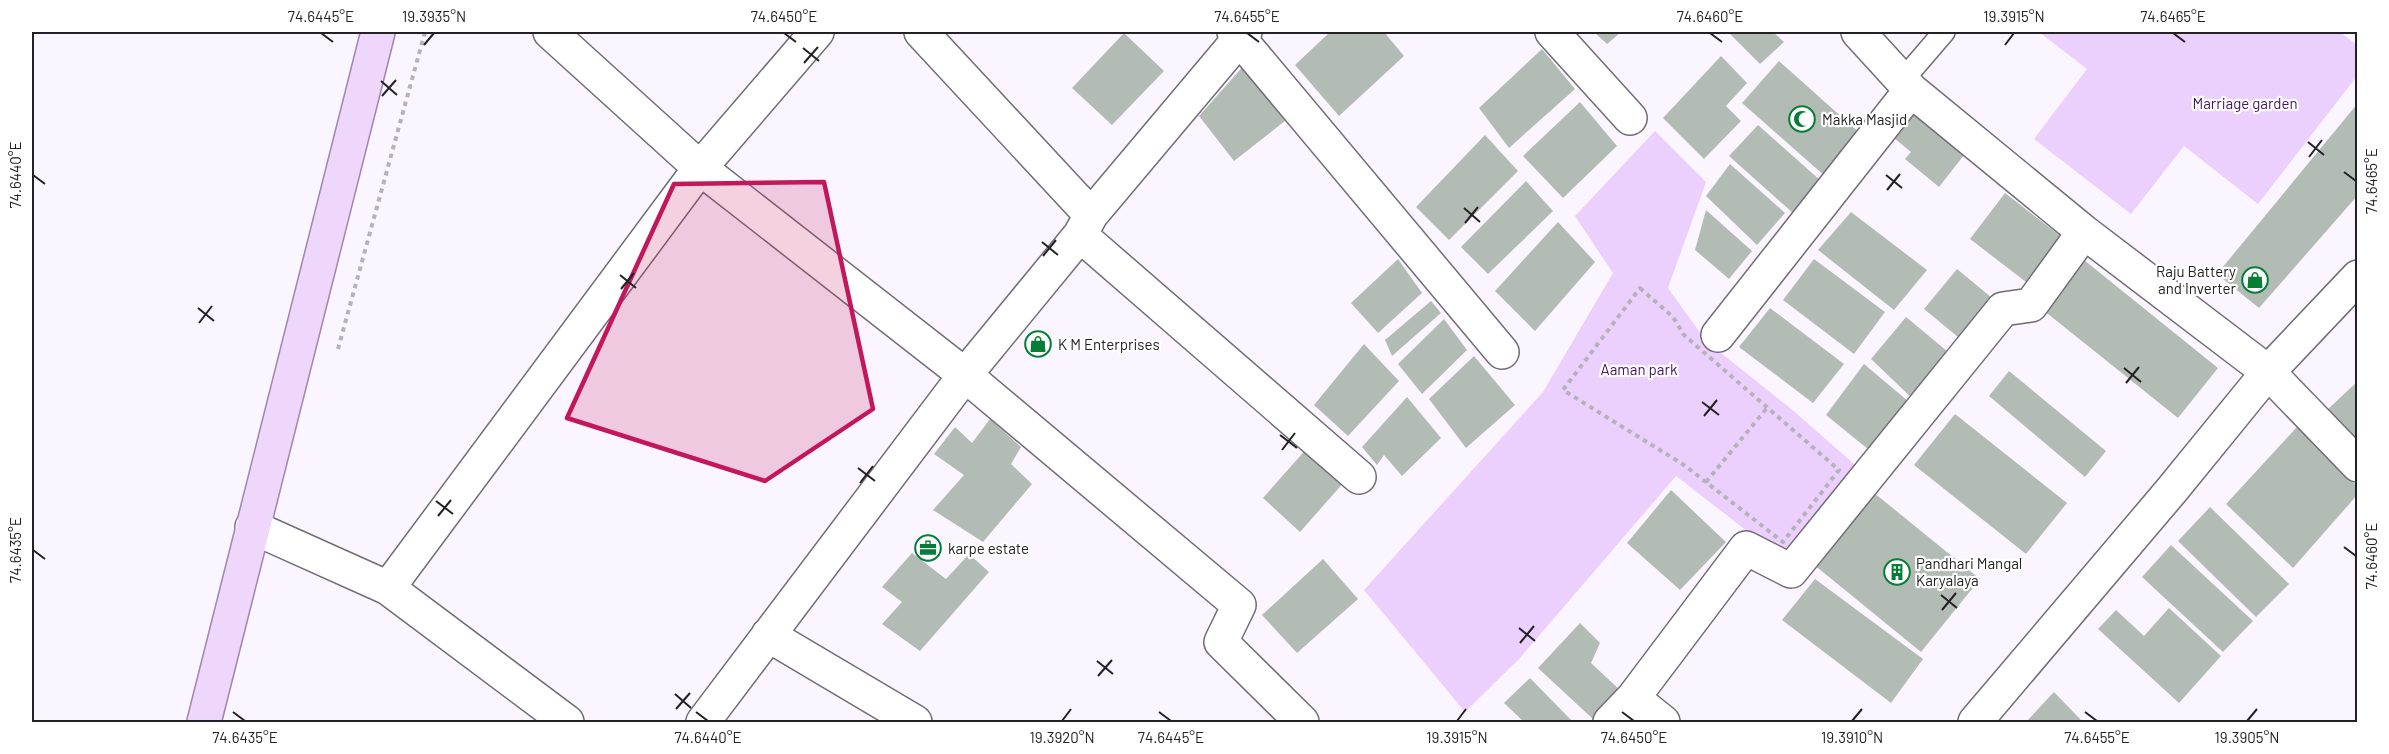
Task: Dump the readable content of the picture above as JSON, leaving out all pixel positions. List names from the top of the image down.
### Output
{
  "parks": ["Marriage garden", "Aaman park"],
  "places": {
    "mosque": ["Makka Masjid"],
    "shop": ["Raju Battery and Inverter", "K M Enterprises"],
    "office": ["karpe estate"],
    "building": ["Pandhari Mangal Karyalaya"]
  },
  "coordinates": [
    "74.6445°E",
    "19.3935°N",
    "74.6450°E",
    "74.6455°E",
    "74.6460°E",
    "19.3915°N",
    "74.6465°E",
    "74.6440°E",
    "74.6435°E",
    "19.3920°N",
    "19.3910°N",
    "19.3905°N"
  ]
}
